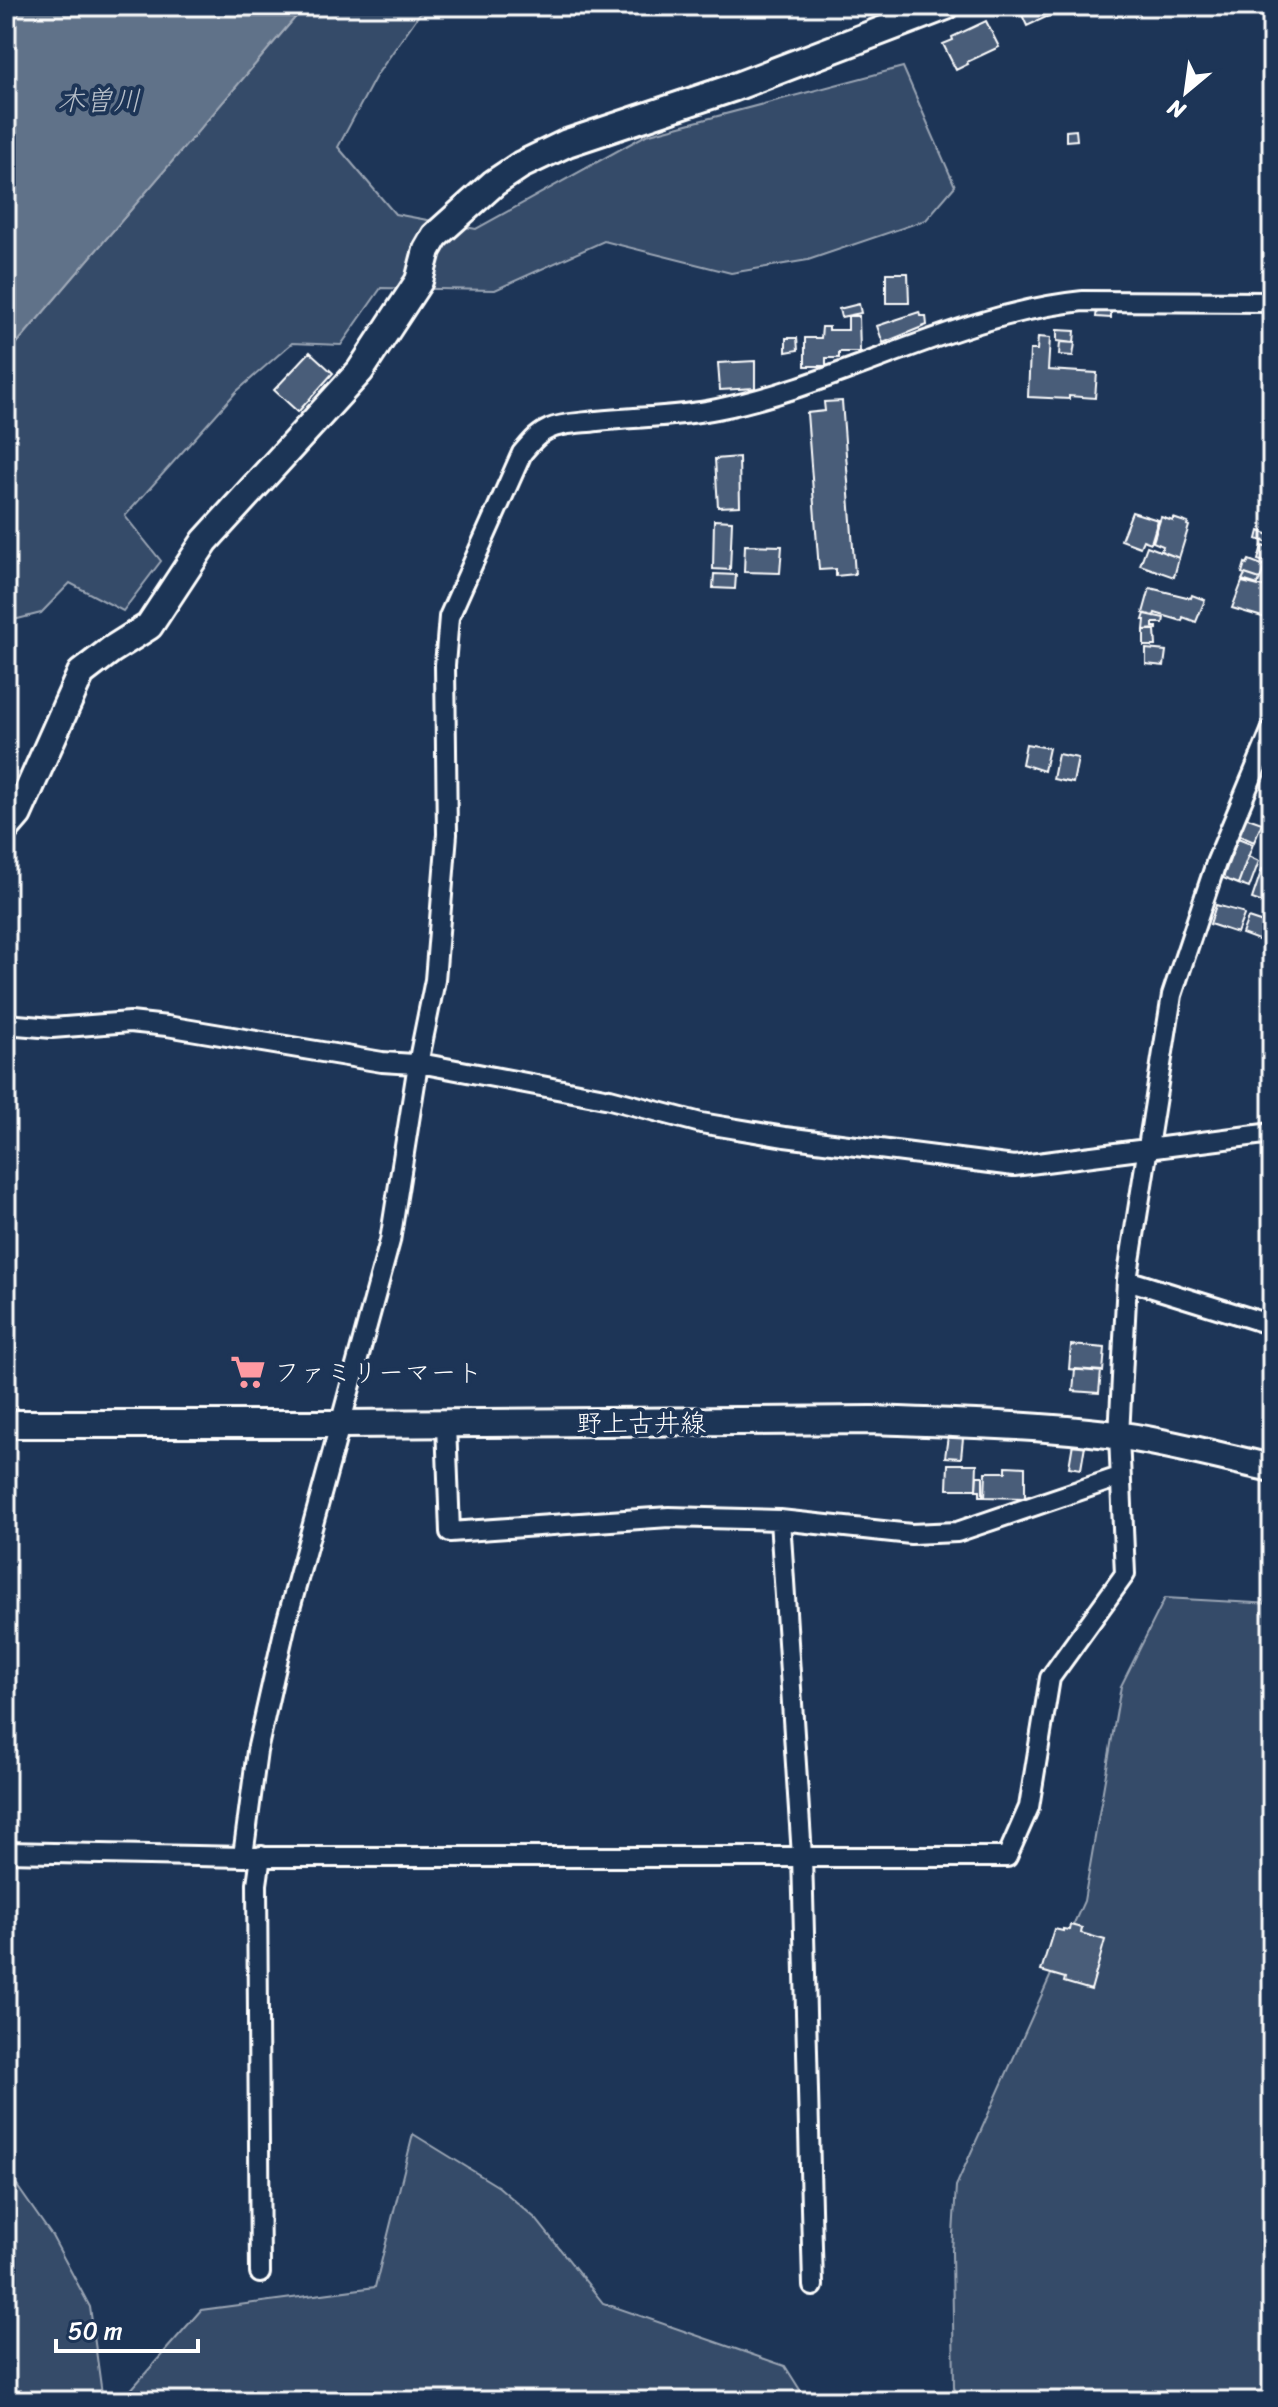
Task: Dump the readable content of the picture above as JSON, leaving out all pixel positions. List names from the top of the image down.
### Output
{
  "streets": {
    "street": ["野上古井線"]
  },
  "water": ["木曽川"],
  "places": {
    "supermarket": ["ファミリーマート"]
  },
  "scale_bar": "50 m",
  "north": "bottom left"
}
